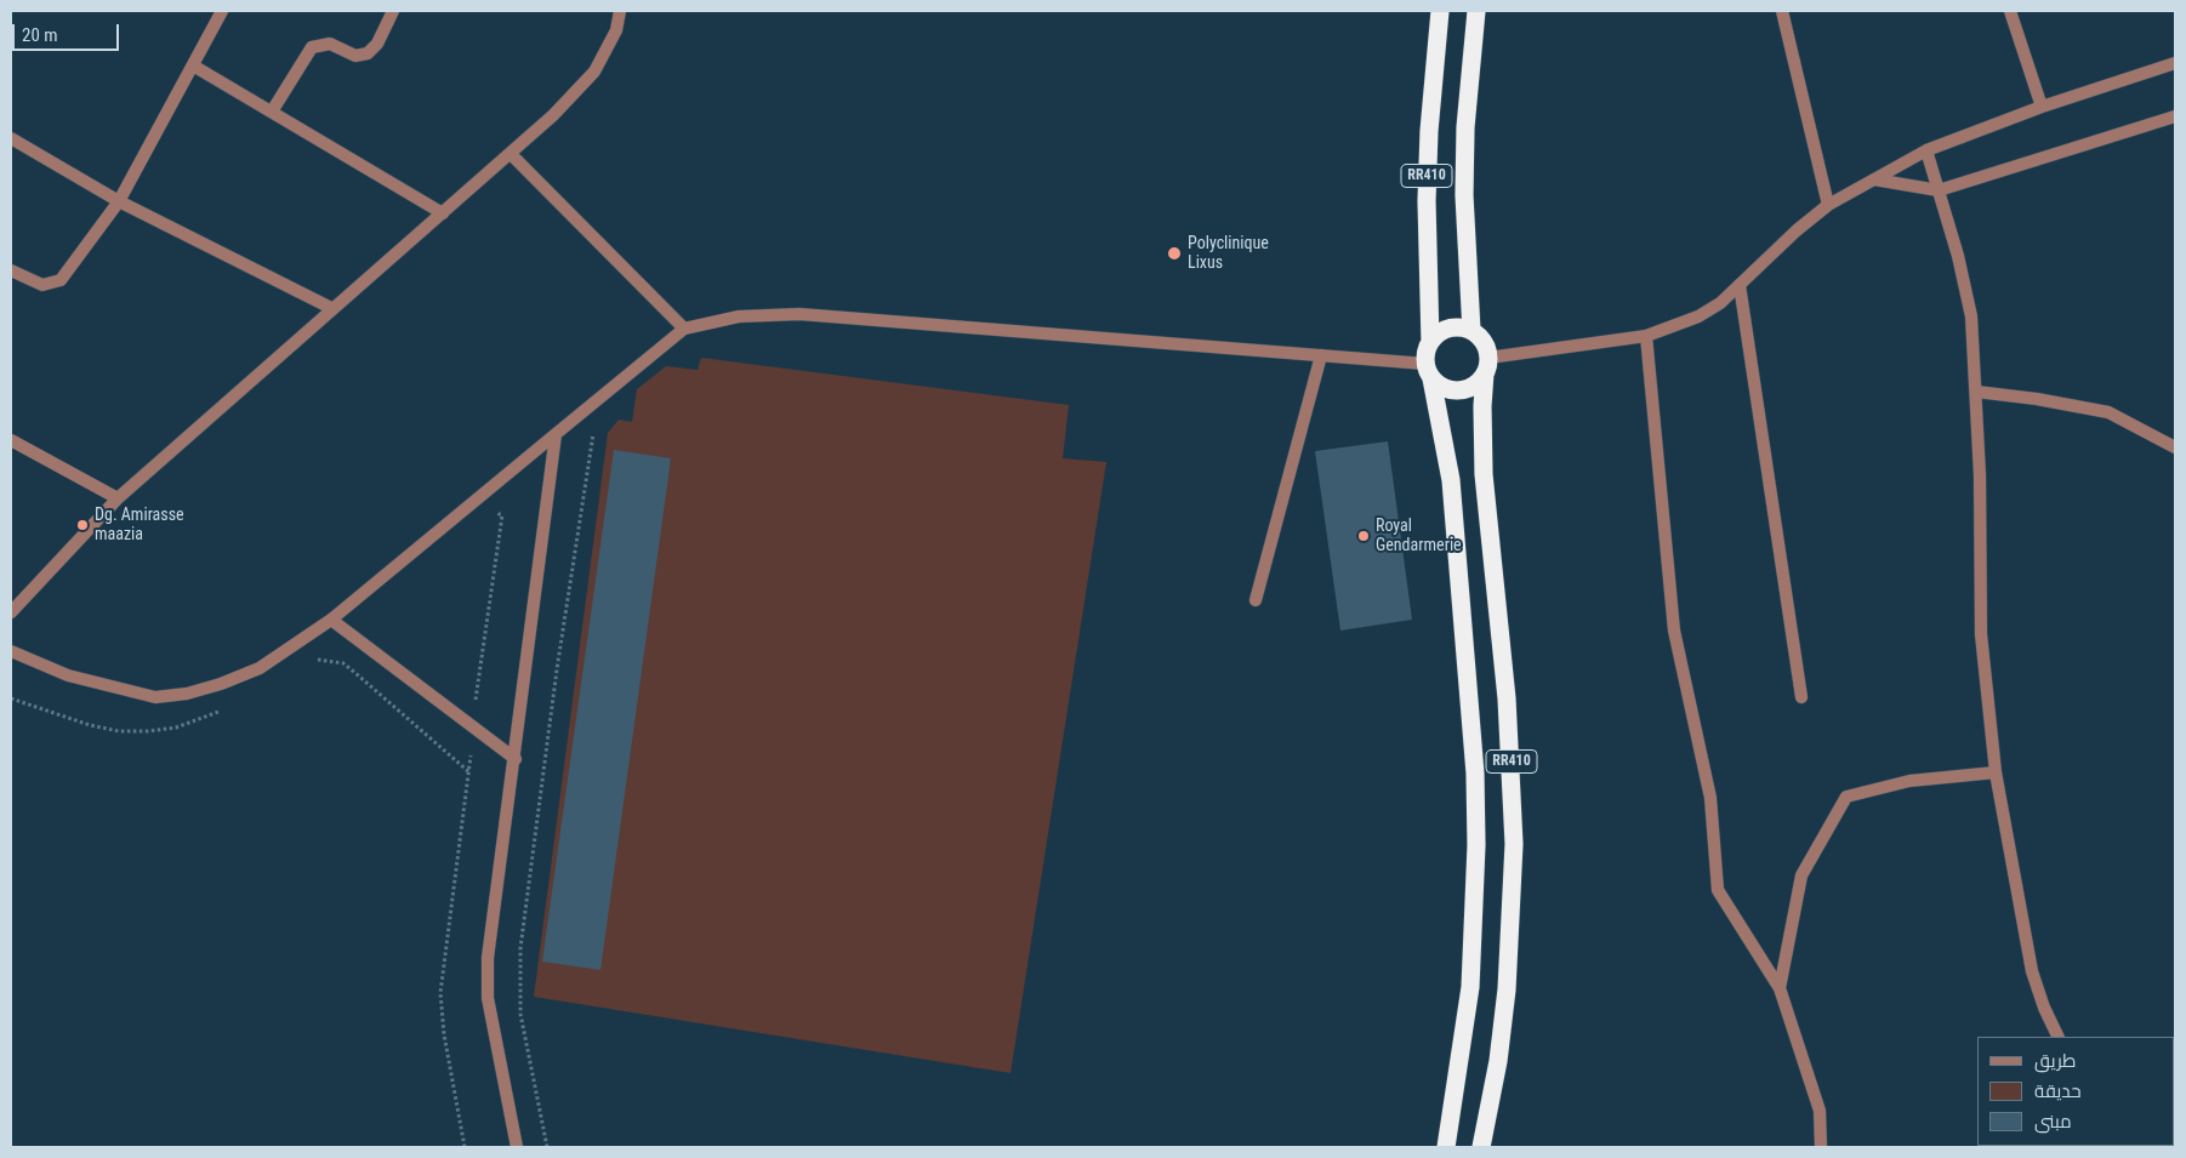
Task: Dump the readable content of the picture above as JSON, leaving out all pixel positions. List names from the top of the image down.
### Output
{
  "streets": {
    "highway": ["RR410"]
  },
  "places": ["Polyclinique Lixus", "Dg. Amirasse maazia", "Royal Gendarmerie"],
  "legend": ["طريق", "حديقة", "مبنى"],
  "scale_bar": "20 m"
}
